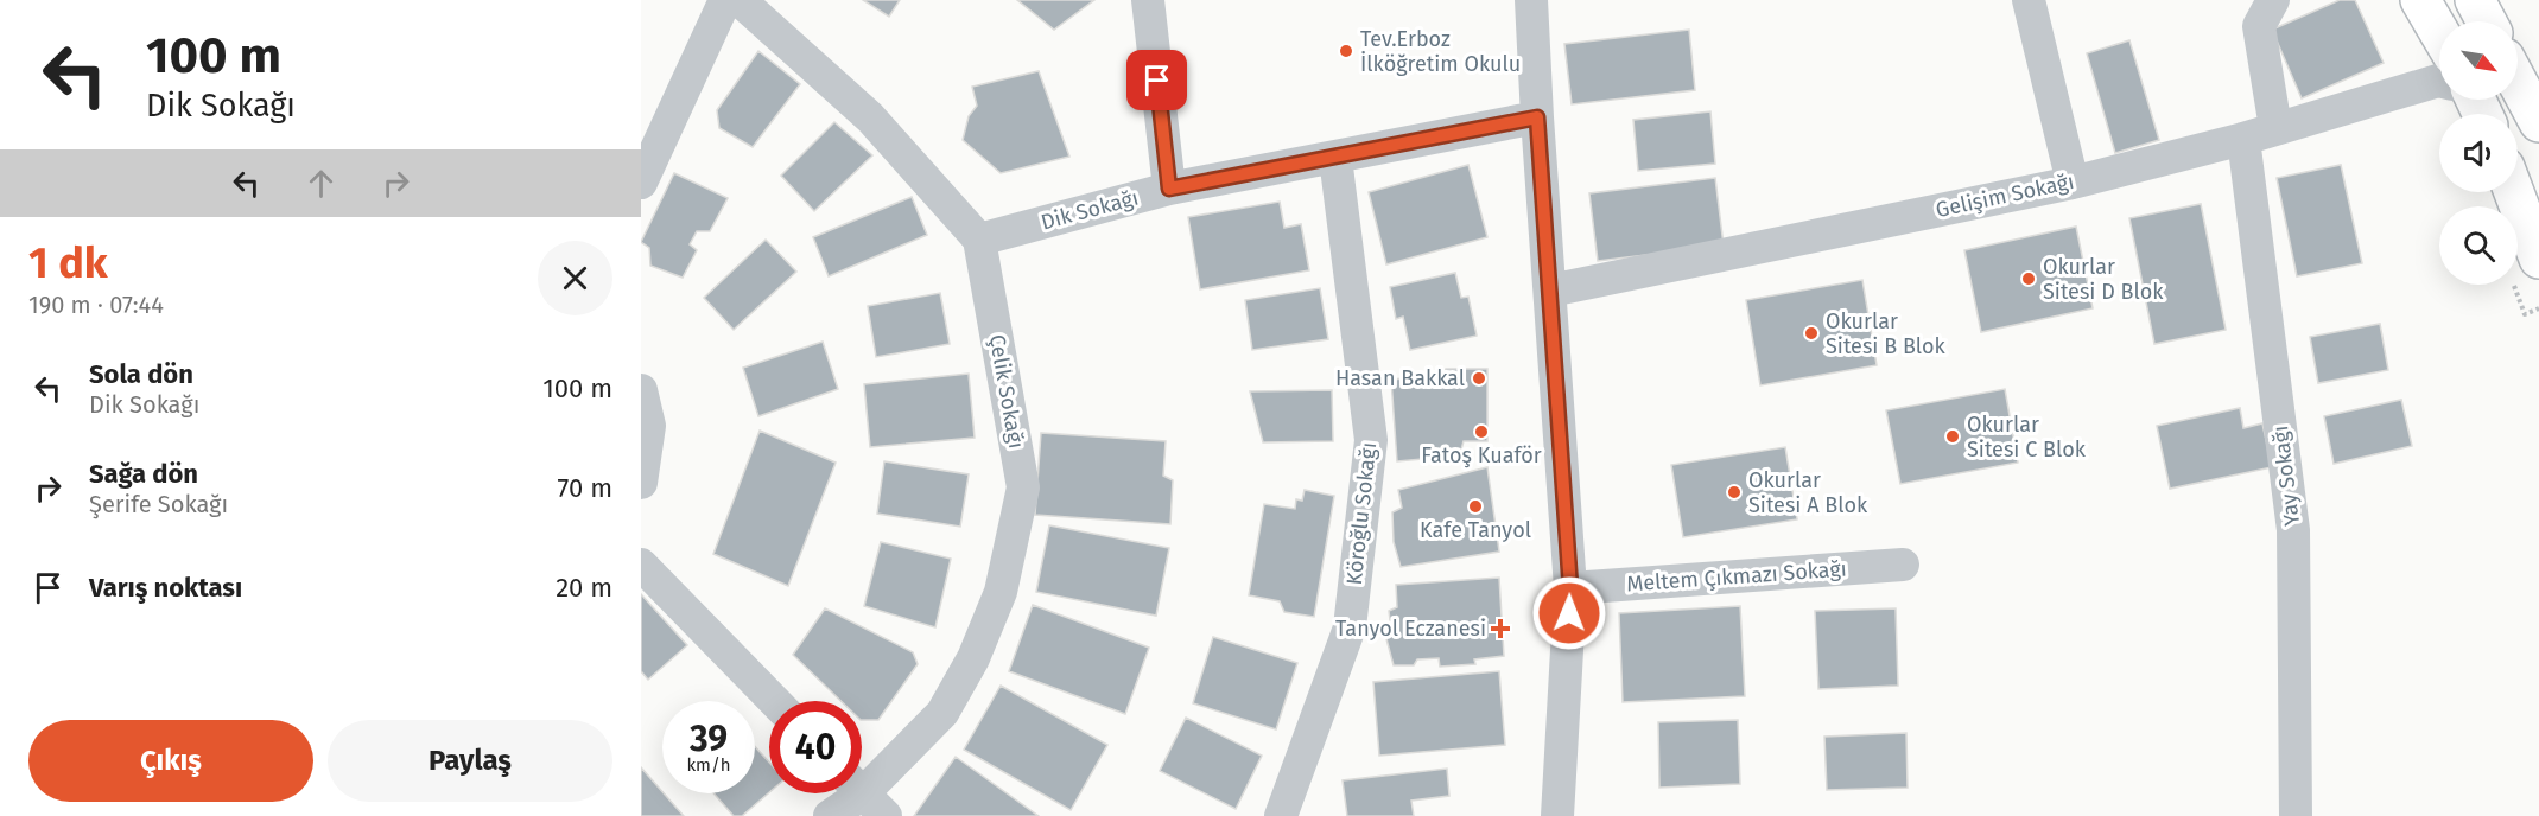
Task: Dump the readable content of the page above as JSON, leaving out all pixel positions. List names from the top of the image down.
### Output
{
  "streets": {
    "street": [
      "Gelişim Sokağı",
      "Dik Sokağı",
      "Çelik Sokağı",
      "Yay Sokağı",
      "Köroğlu Sokağı",
      "Meltem Çıkmazı Sokağı"
    ]
  },
  "crossings": [
    ["Gelişim Sokağı", "Yay Sokağı"],
    ["Dik Sokağı", "Çelik Sokağı"],
    ["Dik Sokağı", "Köroğlu Sokağı"]
  ],
  "places": {
    "other": [
      "Tev.Erboz İlköğretim Okulu",
      "Okurlar Sitesi D Blok",
      "Okurlar Sitesi B Blok",
      "Hasan Bakkal",
      "Fatoş Kuaför",
      "Okurlar Sitesi C Blok",
      "Okurlar Sitesi A Blok",
      "Kafe Tanyol"
    ],
    "health": ["Tanyol Eczanesi"]
  },
  "north": "bottom right",
  "page": {
    "turn": ["100 m", "Dik Sokağı"],
    "heading": ["1 dk", "190 m · 07:44"],
    "list": [
      {
        "name": "Sola dön",
        "note": "Dik Sokağı",
        "value": "100 m"
      },
      {
        "name": "Sağa dön",
        "note": "Şerife Sokağı",
        "value": "70 m"
      },
      {
        "name": "Varış noktası",
        "value": "20 m"
      }
    ],
    "speed": "39 km/h",
    "limit": "40",
    "buttons": ["Çıkış", "Paylaş"]
  }
}
